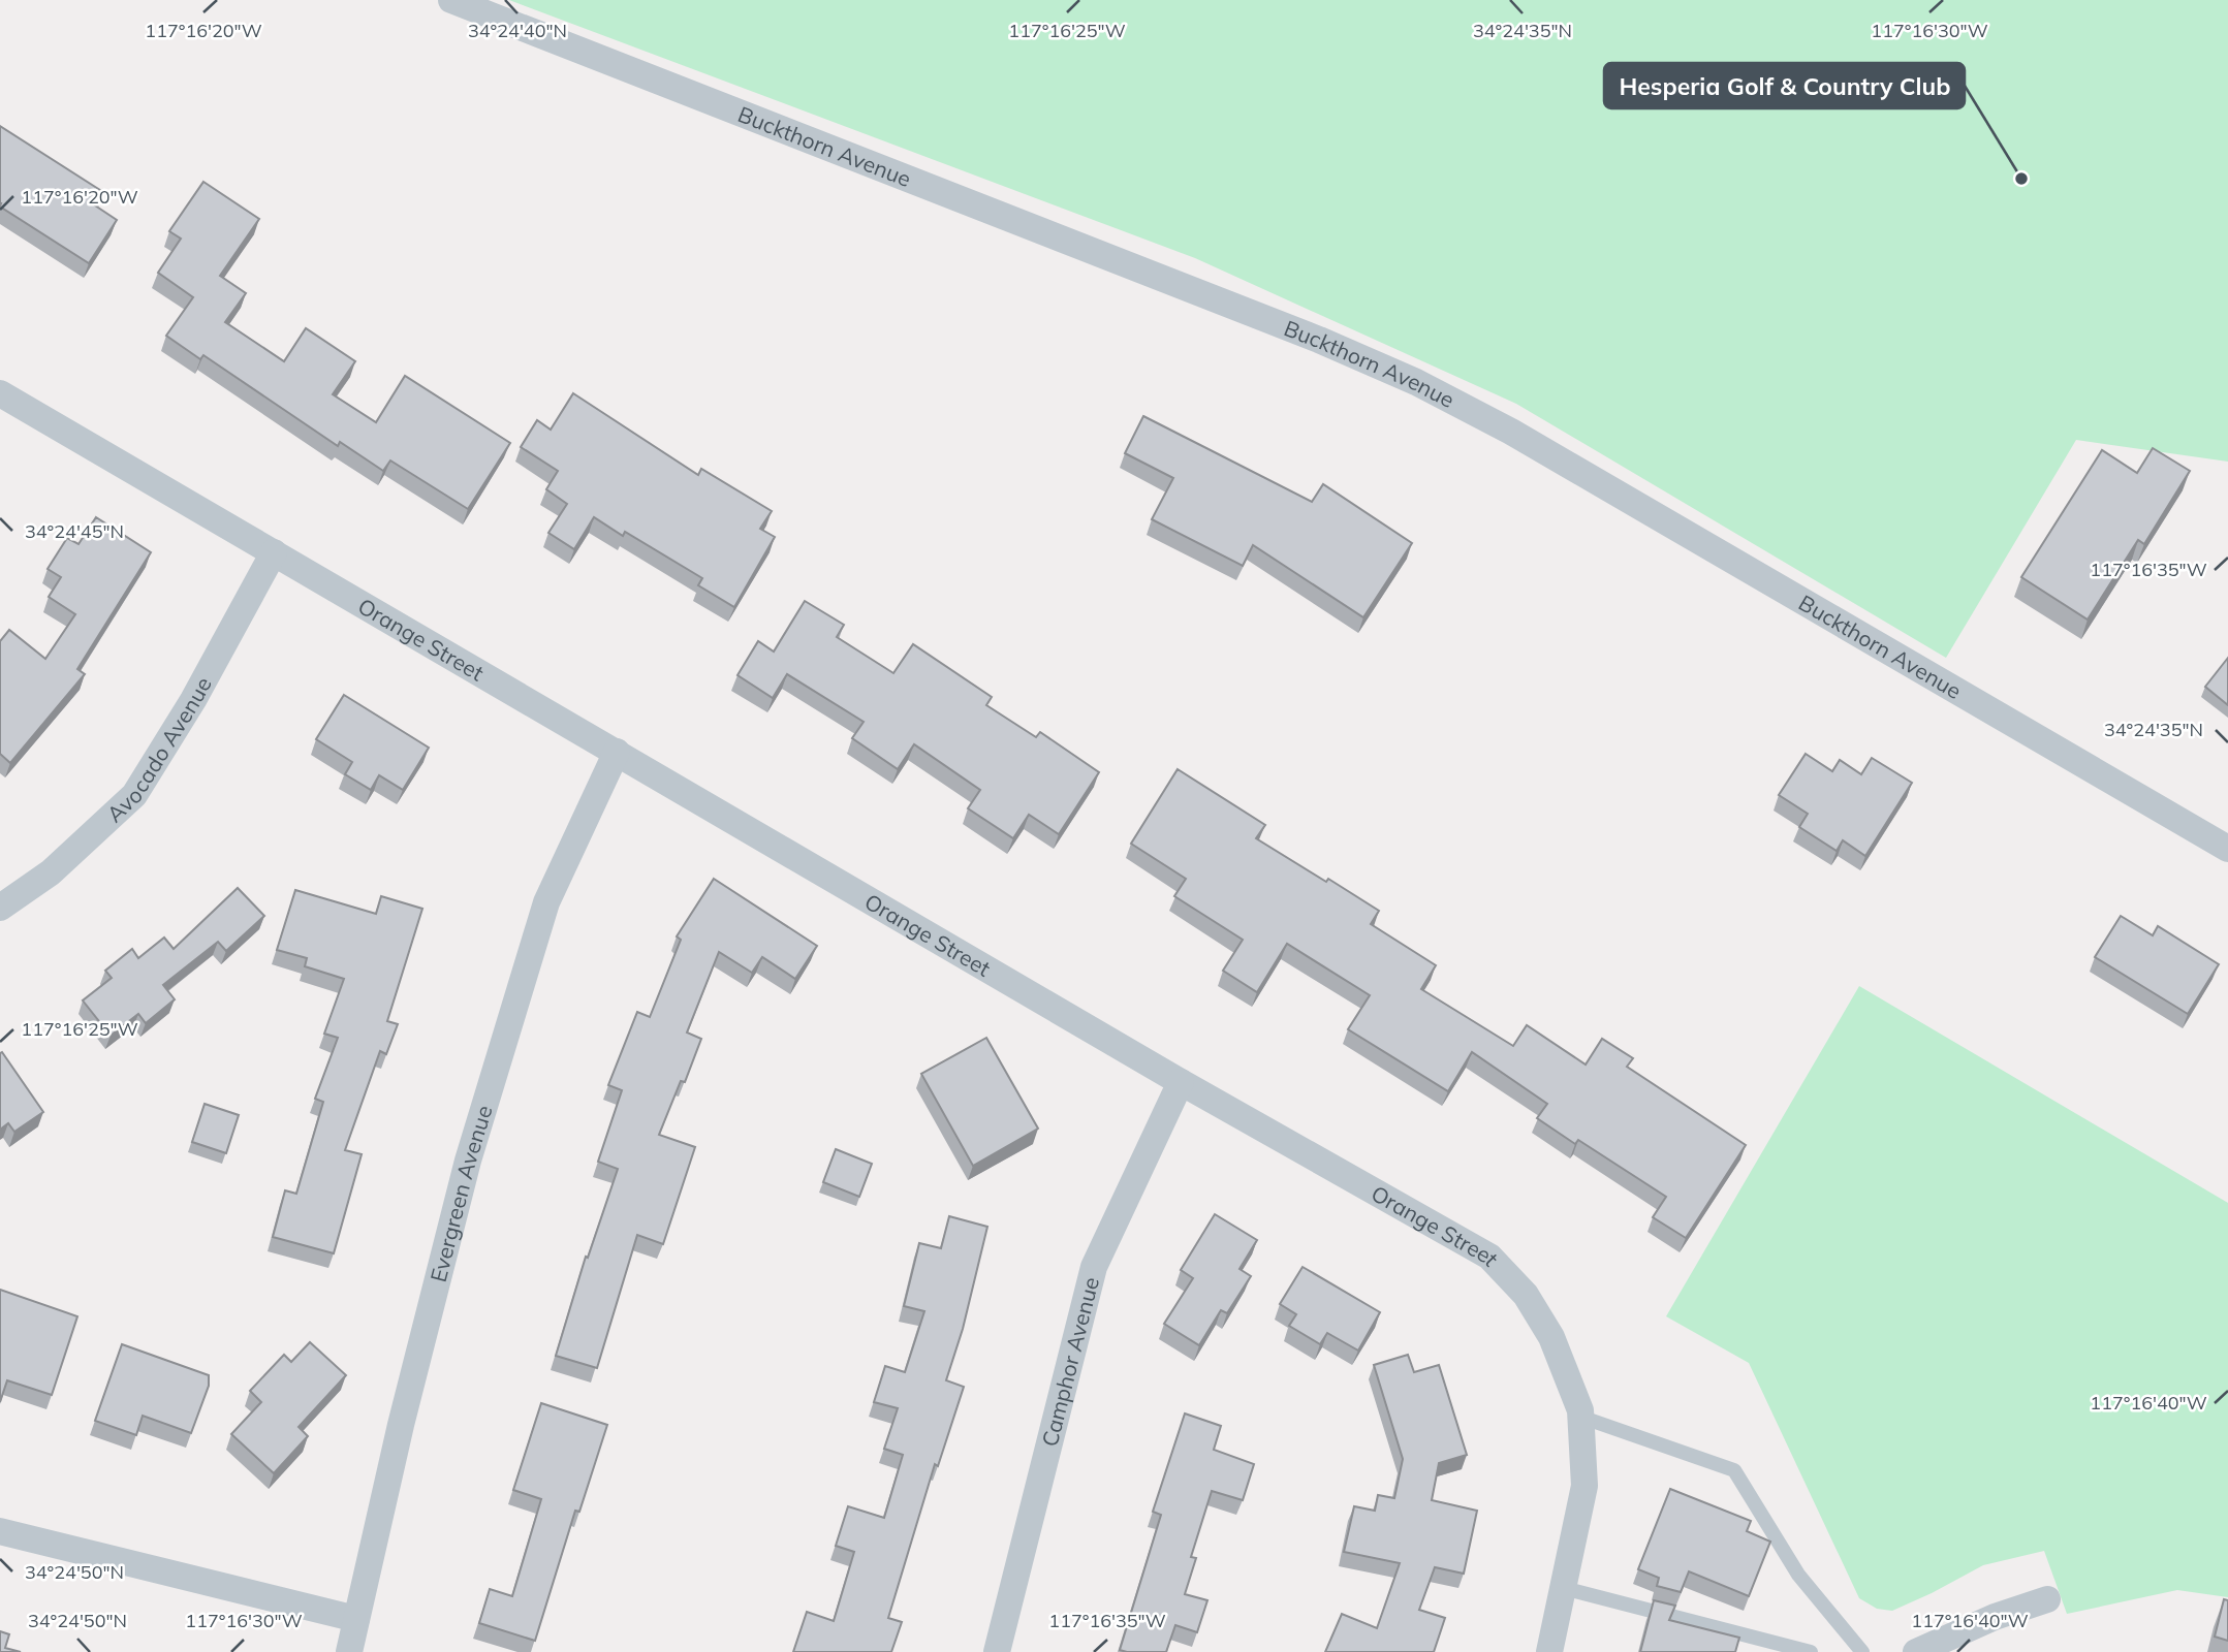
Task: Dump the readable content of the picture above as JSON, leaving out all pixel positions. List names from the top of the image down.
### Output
{
  "streets": {
    "street": [
      "Buckthorn Avenue",
      "Orange Street",
      "Avocado Avenue",
      "Evergreen Avenue",
      "Camphor Avenue"
    ]
  },
  "crossings": [
    ["Orange Street", "Avocado Avenue"],
    ["Orange Street", "Evergreen Avenue"],
    ["Orange Street", "Camphor Avenue"]
  ],
  "places": ["Hesperia Golf & Country Club"],
  "coordinates": [
    "117°16'20\"W",
    "117°16'25\"W",
    "117°16'30\"W",
    "34°24'40\"N",
    "34°24'35\"N",
    "34°24'45\"N",
    "117°16'35\"W",
    "117°16'40\"W",
    "34°24'50\"N"
  ]
}
